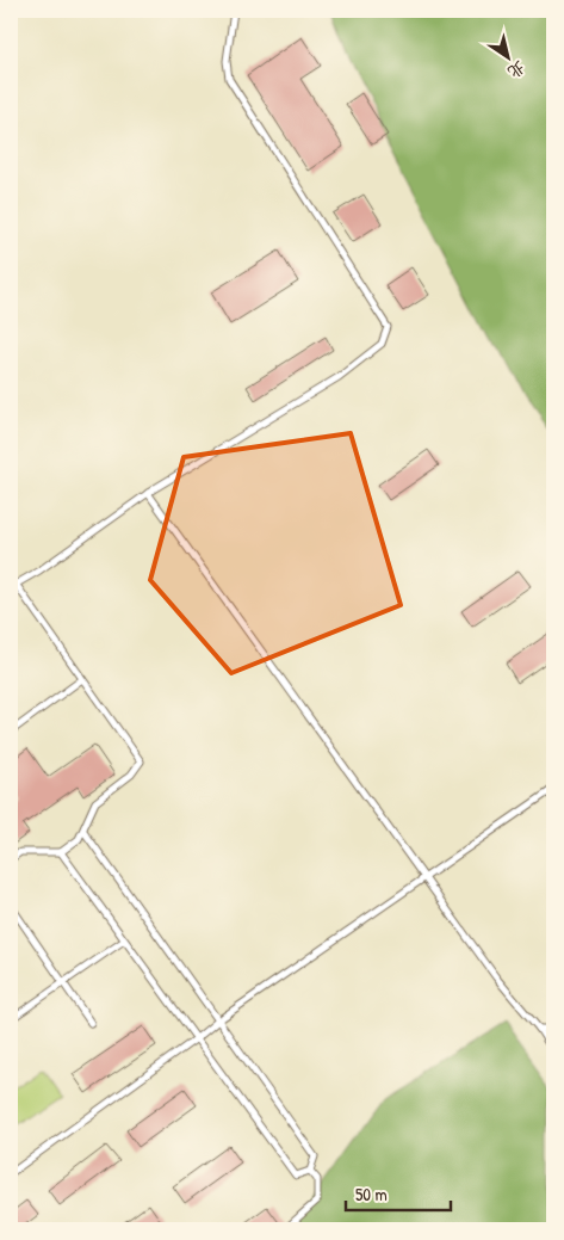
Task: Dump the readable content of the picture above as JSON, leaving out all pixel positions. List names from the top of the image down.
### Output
{
  "scale_bar": "50 m",
  "north": "bottom right"
}
